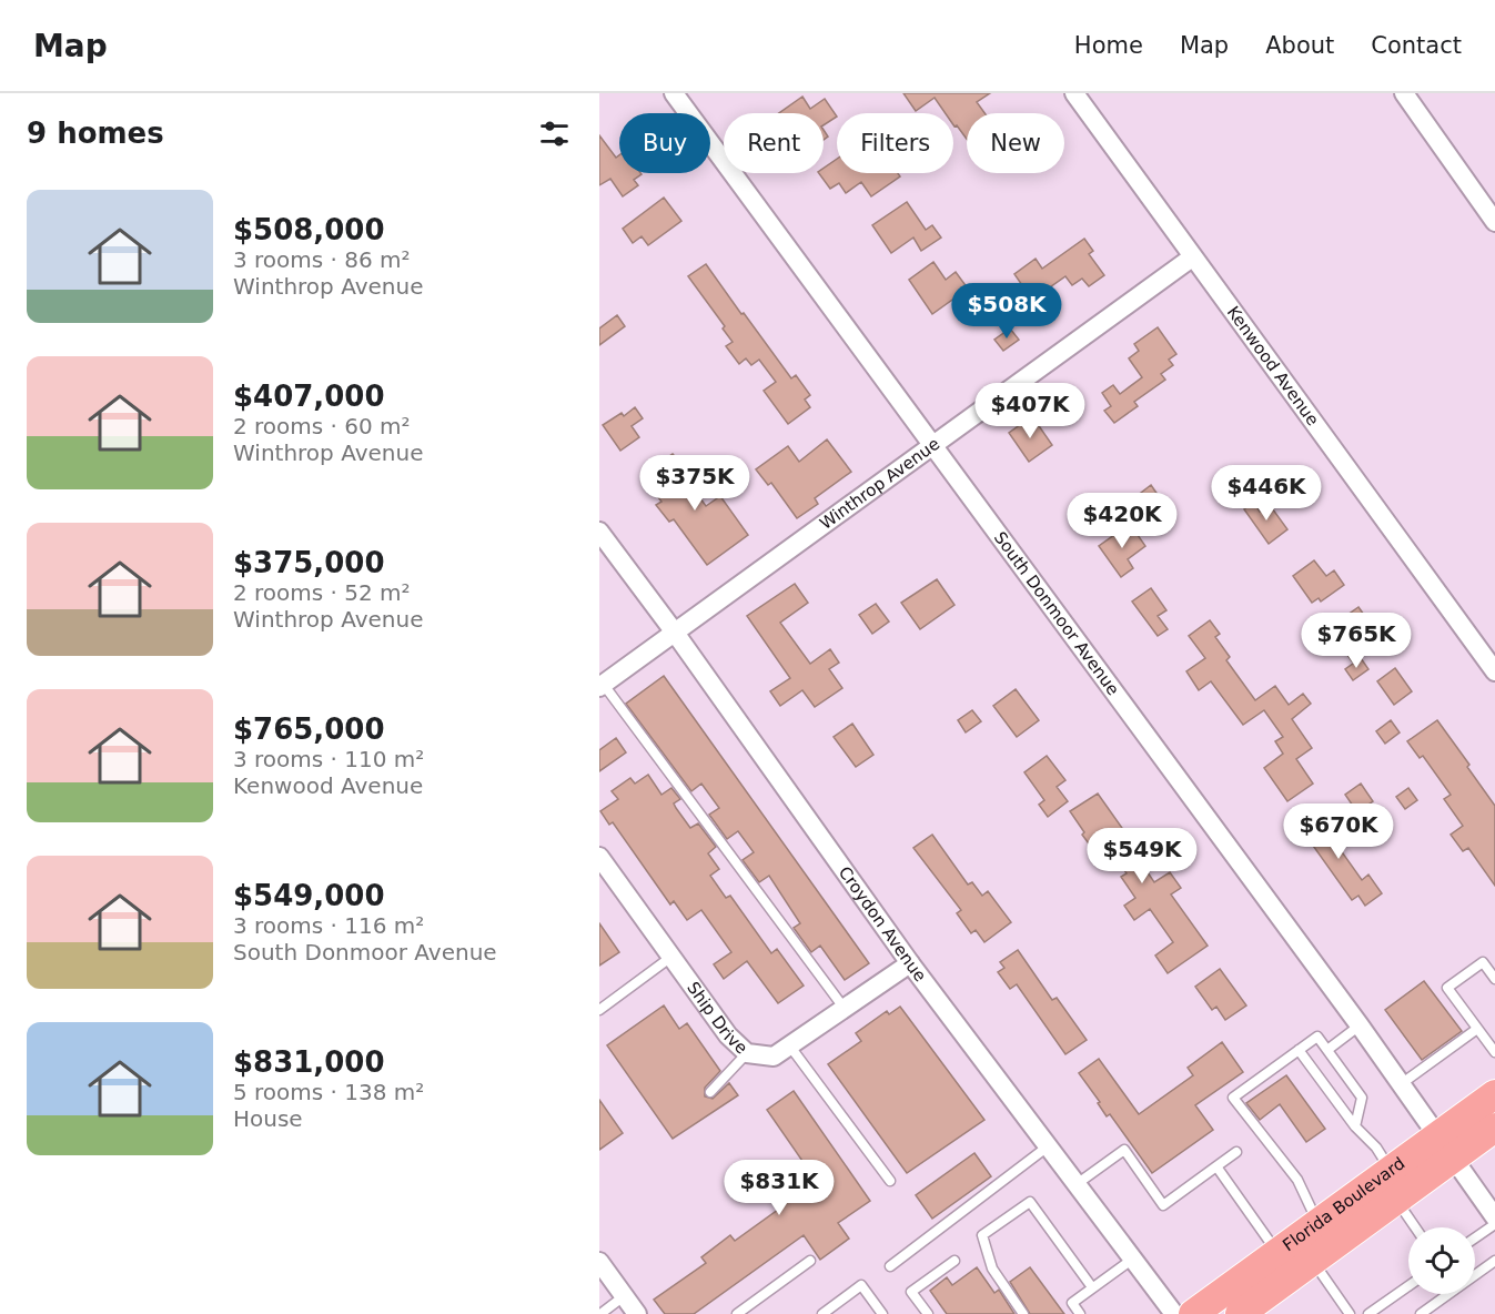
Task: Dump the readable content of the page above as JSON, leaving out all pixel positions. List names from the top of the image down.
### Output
{
  "streets": {
    "main road": ["Florida Boulevard"],
    "street": [
      "Kenwood Avenue",
      "Winthrop Avenue",
      "South Donmoor Avenue",
      "Croydon Avenue",
      "Ship Drive"
    ]
  },
  "crossings": [
    ["Kenwood Avenue", "Winthrop Avenue"],
    ["Winthrop Avenue", "South Donmoor Avenue"],
    ["Winthrop Avenue", "Croydon Avenue"],
    ["South Donmoor Avenue", "Florida Boulevard"],
    ["Croydon Avenue", "Ship Drive"]
  ],
  "page": {
    "header": "Map",
    "nav": [
      "Home",
      "Map",
      "About",
      "Contact"
    ],
    "heading": "9 homes",
    "chip": [
      "Buy",
      "Rent",
      "Filters",
      "New"
    ],
    "list": [
      {
        "name": "$508,000",
        "note": "3 rooms · 86 m² · Winthrop Avenue"
      },
      {
        "name": "$407,000",
        "note": "2 rooms · 60 m² · Winthrop Avenue"
      },
      {
        "name": "$375,000",
        "note": "2 rooms · 52 m² · Winthrop Avenue"
      },
      {
        "name": "$765,000",
        "note": "3 rooms · 110 m² · Kenwood Avenue"
      },
      {
        "name": "$549,000",
        "note": "3 rooms · 116 m² · South Donmoor Avenue"
      },
      {
        "name": "$831,000",
        "note": "5 rooms · 138 m² · House"
      }
    ],
    "price": [
      "$508K",
      "$407K",
      "$375K",
      "$446K",
      "$420K",
      "$765K",
      "$670K",
      "$549K",
      "$831K"
    ]
  }
}
